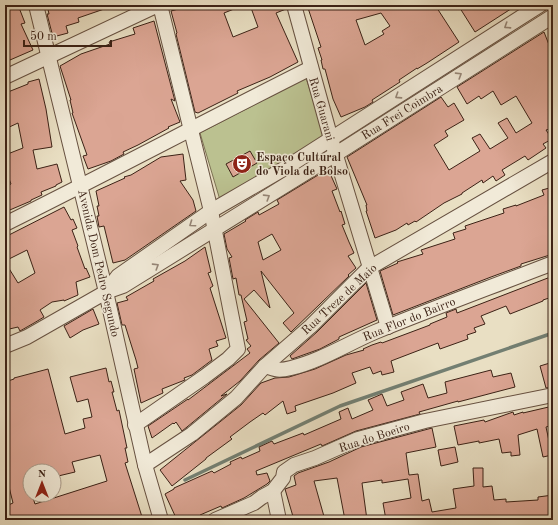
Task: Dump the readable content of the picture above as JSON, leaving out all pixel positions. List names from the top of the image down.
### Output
{
  "streets": {
    "street": [
      "Rua Guarani",
      "Rua Frei Coimbra",
      "Avenida Dom Pedro Segundo",
      "Rua Treze de Maio",
      "Rua Flor do Bairro",
      "Rua do Boeiro"
    ]
  },
  "crossings": [
    ["Rua Guarani", "Rua Frei Coimbra"],
    ["Rua Guarani", "Rua Treze de Maio"],
    ["Rua Guarani", "Rua Flor do Bairro"],
    ["Rua Frei Coimbra", "Avenida Dom Pedro Segundo"],
    ["Avenida Dom Pedro Segundo", "Rua Treze de Maio"],
    ["Rua Treze de Maio", "Rua Flor do Bairro"]
  ],
  "places": {
    "theatre": ["Espaço Cultural do Viola de Bolso"]
  },
  "scale_bar": "50 m",
  "north": "top"
}
